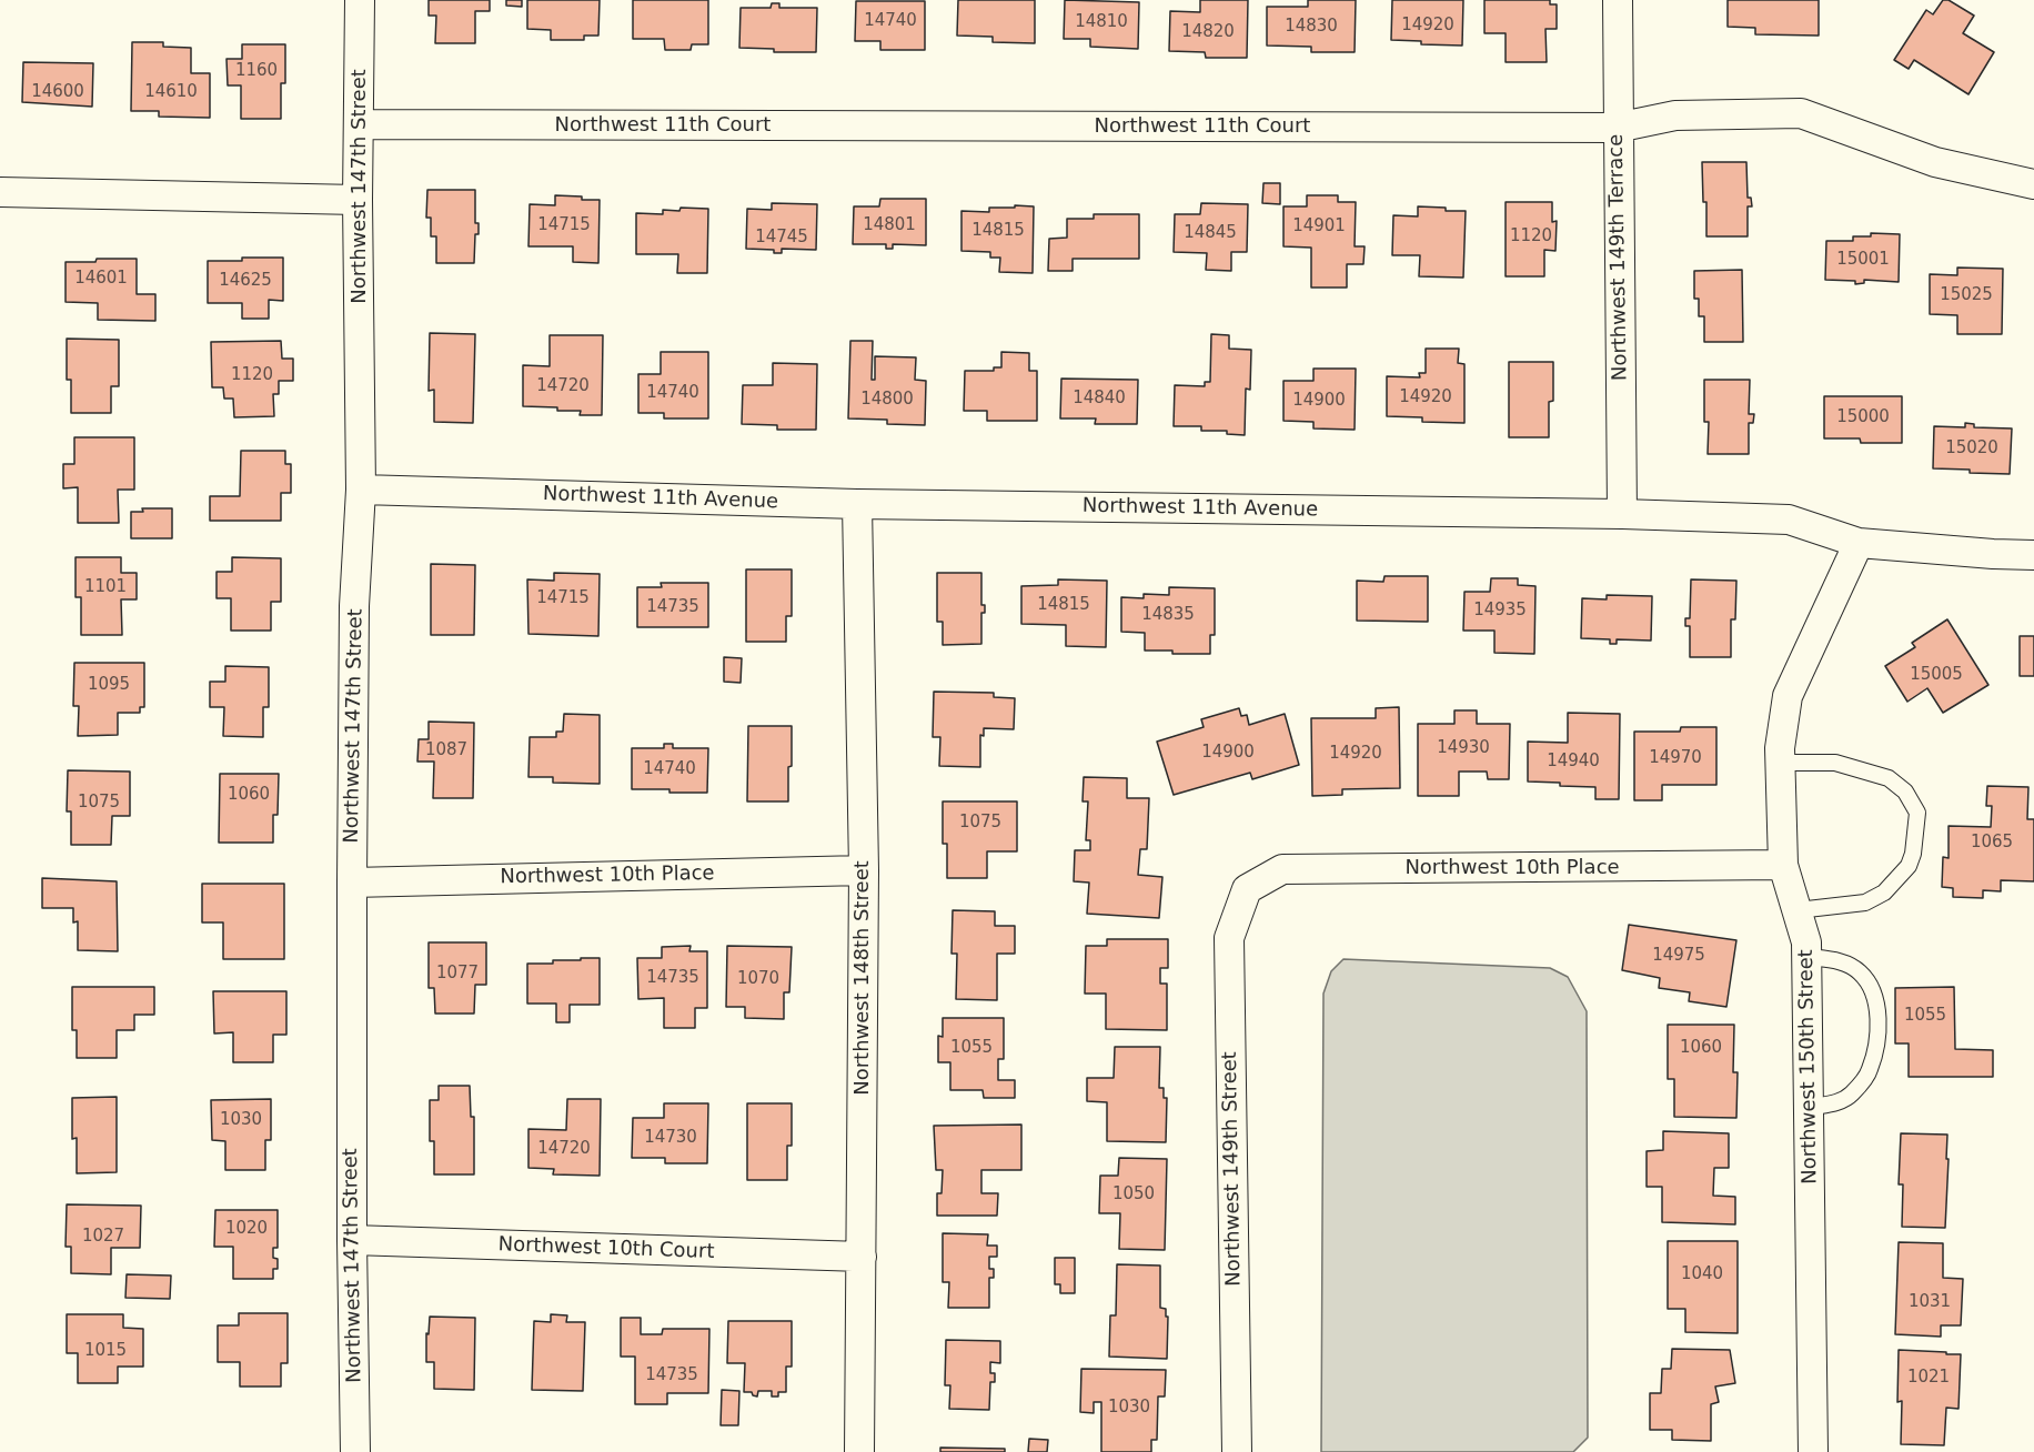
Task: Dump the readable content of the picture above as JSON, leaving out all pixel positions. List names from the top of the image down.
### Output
{
  "streets": {
    "street": [
      "Northwest 11th Court",
      "Northwest 147th Street",
      "Northwest 149th Terrace",
      "Northwest 11th Avenue",
      "Northwest 10th Place",
      "Northwest 148th Street",
      "Northwest 150th Street",
      "Northwest 149th Street",
      "Northwest 10th Court"
    ]
  },
  "crossings": [
    ["Northwest 11th Court", "Northwest 147th Street"],
    ["Northwest 11th Court", "Northwest 149th Terrace"],
    ["Northwest 147th Street", "Northwest 11th Avenue"],
    ["Northwest 147th Street", "Northwest 10th Place"],
    ["Northwest 147th Street", "Northwest 10th Court"],
    ["Northwest 149th Terrace", "Northwest 11th Avenue"],
    ["Northwest 11th Avenue", "Northwest 148th Street"],
    ["Northwest 11th Avenue", "Northwest 150th Street"],
    ["Northwest 10th Place", "Northwest 148th Street"],
    ["Northwest 10th Place", "Northwest 150th Street"],
    ["Northwest 10th Place", "Northwest 149th Street"],
    ["Northwest 148th Street", "Northwest 10th Court"]
  ],
  "house_numbers": [
    "14740",
    "14810",
    "14920",
    "14830",
    "14820",
    "1160",
    "14600",
    "14610",
    "14715",
    "14801",
    "14901",
    "14815",
    "14845",
    "1120",
    "14745",
    "15001",
    "14601",
    "14625",
    "15025",
    "1120",
    "14720",
    "14740",
    "14920",
    "14840",
    "14800",
    "14900",
    "15000",
    "15020",
    "1101",
    "14715",
    "14815",
    "14735",
    "14935",
    "14835",
    "15005",
    "1095",
    "14930",
    "1087",
    "14900",
    "14920",
    "14970",
    "14940",
    "14740",
    "1060",
    "1075",
    "1075",
    "1065",
    "14975",
    "1077",
    "14735",
    "1070",
    "1055",
    "1055",
    "1060",
    "1030",
    "14730",
    "14720",
    "1050",
    "1020",
    "1027",
    "1040",
    "1031",
    "1015",
    "14735",
    "1021",
    "1030"
  ]
}
